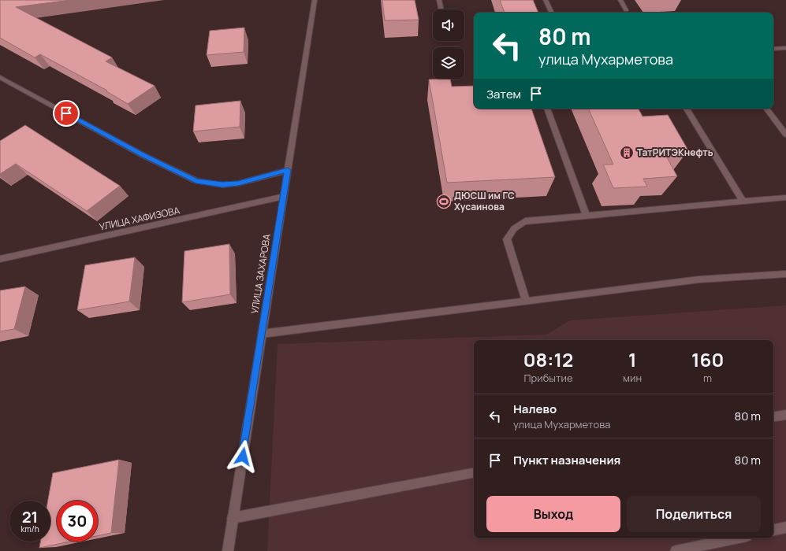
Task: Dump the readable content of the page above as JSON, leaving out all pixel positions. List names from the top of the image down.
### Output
{
  "streets": {
    "street": ["УЛИЦА ХАФИЗОВА", "УЛИЦА ЗАХАРОВА"]
  },
  "crossings": [
    ["УЛИЦА ХАФИЗОВА", "УЛИЦА ЗАХАРОВА"]
  ],
  "places": {
    "building": ["ТатРИТЭКнефть"],
    "sports": ["ДЮСШ им ГС Хусаинова"]
  },
  "page": {
    "turn": ["80 m", "улица Мухарметова"],
    "then": "Затем",
    "eta": [
      "08:12",
      "Прибытие",
      "1",
      "мин",
      "160",
      "m"
    ],
    "list": [
      {
        "name": "Налево",
        "note": "улица Мухарметова",
        "value": "80 m"
      },
      {
        "name": "Пункт назначения",
        "value": "80 m"
      }
    ],
    "buttons": ["Выход", "Поделиться"],
    "speed": "21 km/h",
    "limit": "30"
  }
}
